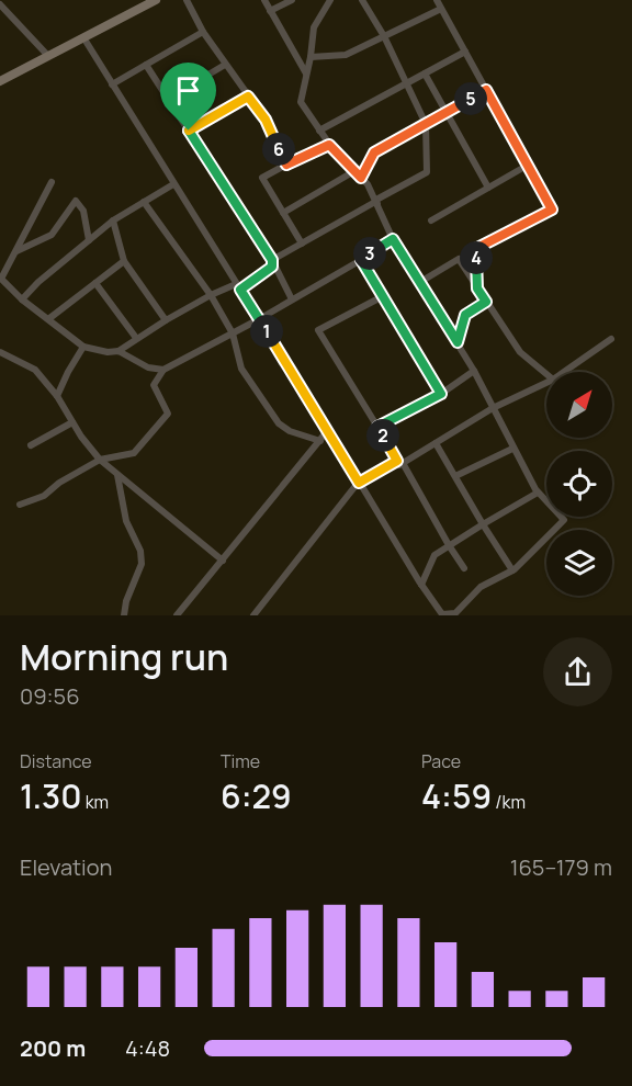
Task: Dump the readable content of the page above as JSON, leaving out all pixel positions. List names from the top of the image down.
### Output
{
  "north": "top right",
  "page": {
    "pins": [
      "5",
      "6",
      "3",
      "4",
      "1",
      "2"
    ],
    "heading": ["Morning run", "09:56"],
    "stats": [
      ["Distance", "1.30 km"],
      ["Time", "6:29"],
      ["Pace", "4:59 /km"]
    ],
    "chart": ["Elevation", "165–179 m"],
    "list": [
      {
        "name": "200 m",
        "note": "4:48"
      }
    ]
  }
}
